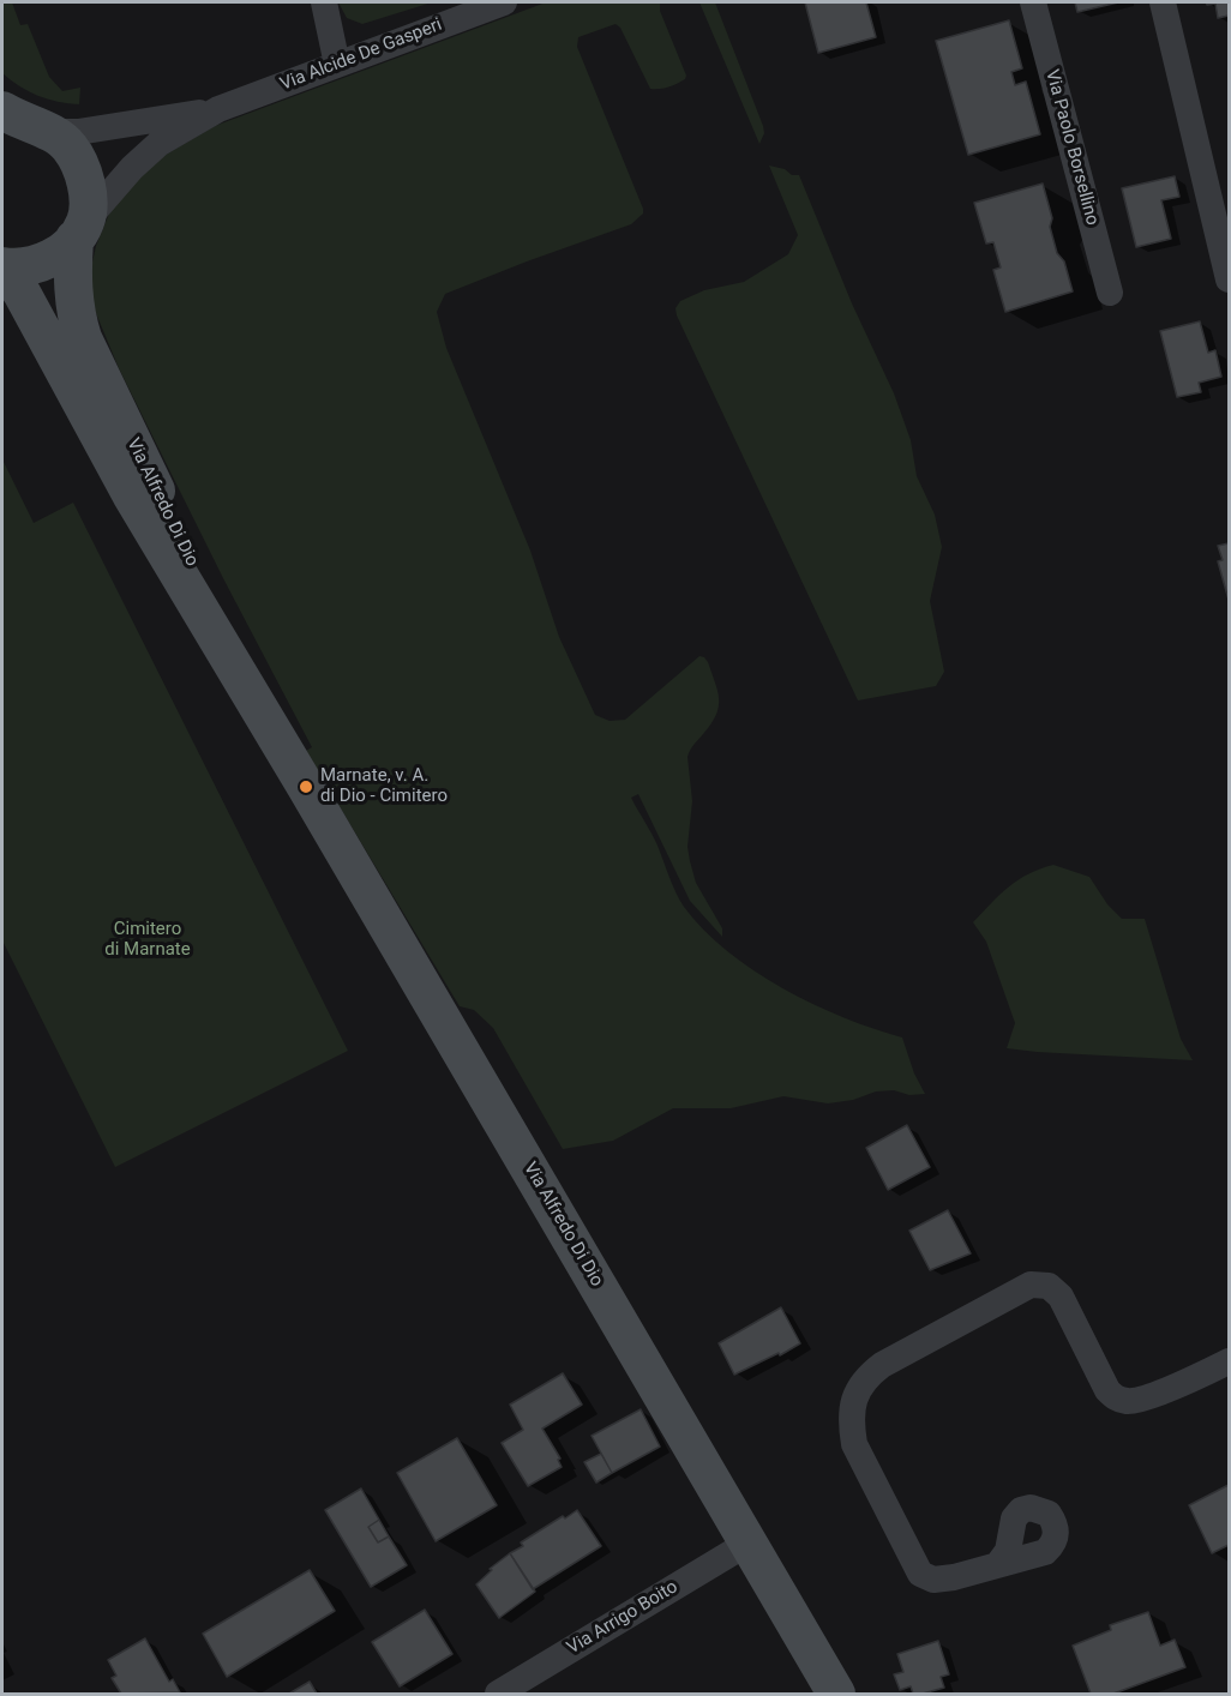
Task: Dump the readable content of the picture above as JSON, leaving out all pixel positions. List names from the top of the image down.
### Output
{
  "streets": {
    "main road": ["Via Alfredo Di Dio"],
    "street": ["Via Alcide De Gasperi", "Via Paolo Borsellino", "Via Arrigo Boito"]
  },
  "crossings": [
    ["Via Alcide De Gasperi", "Via Alfredo Di Dio"],
    ["Via Alfredo Di Dio", "Via Arrigo Boito"]
  ],
  "parks": ["Cimitero di Marnate"],
  "places": ["Marnate, v. A. di Dio - Cimitero"]
}
